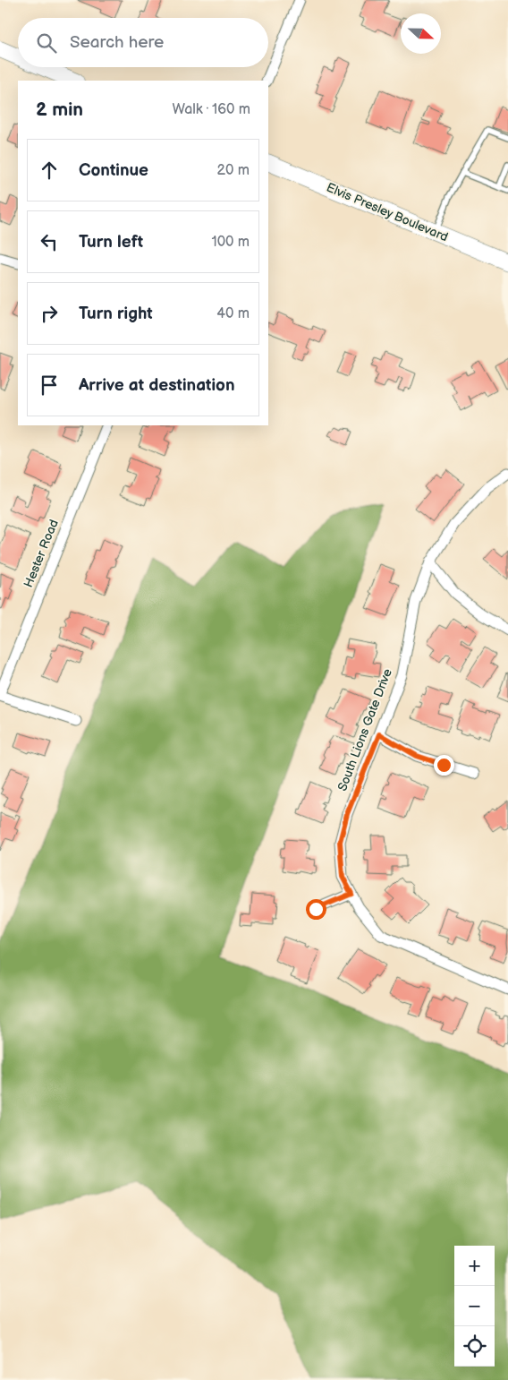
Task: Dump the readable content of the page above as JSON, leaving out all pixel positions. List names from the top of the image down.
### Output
{
  "streets": {
    "main road": ["Elvis Presley Boulevard"],
    "street": ["Hester Road", "South Lions Gate Drive"]
  },
  "north": "right",
  "page": {
    "search": "Search here",
    "heading": ["2 min", "Walk · 160 m"],
    "list": [
      ["Continue", "20 m"],
      ["Turn left", "100 m"],
      ["Turn right", "40 m"],
      "Arrive at destination"
    ],
    "map_buttons": ["+", "−"]
  }
}
